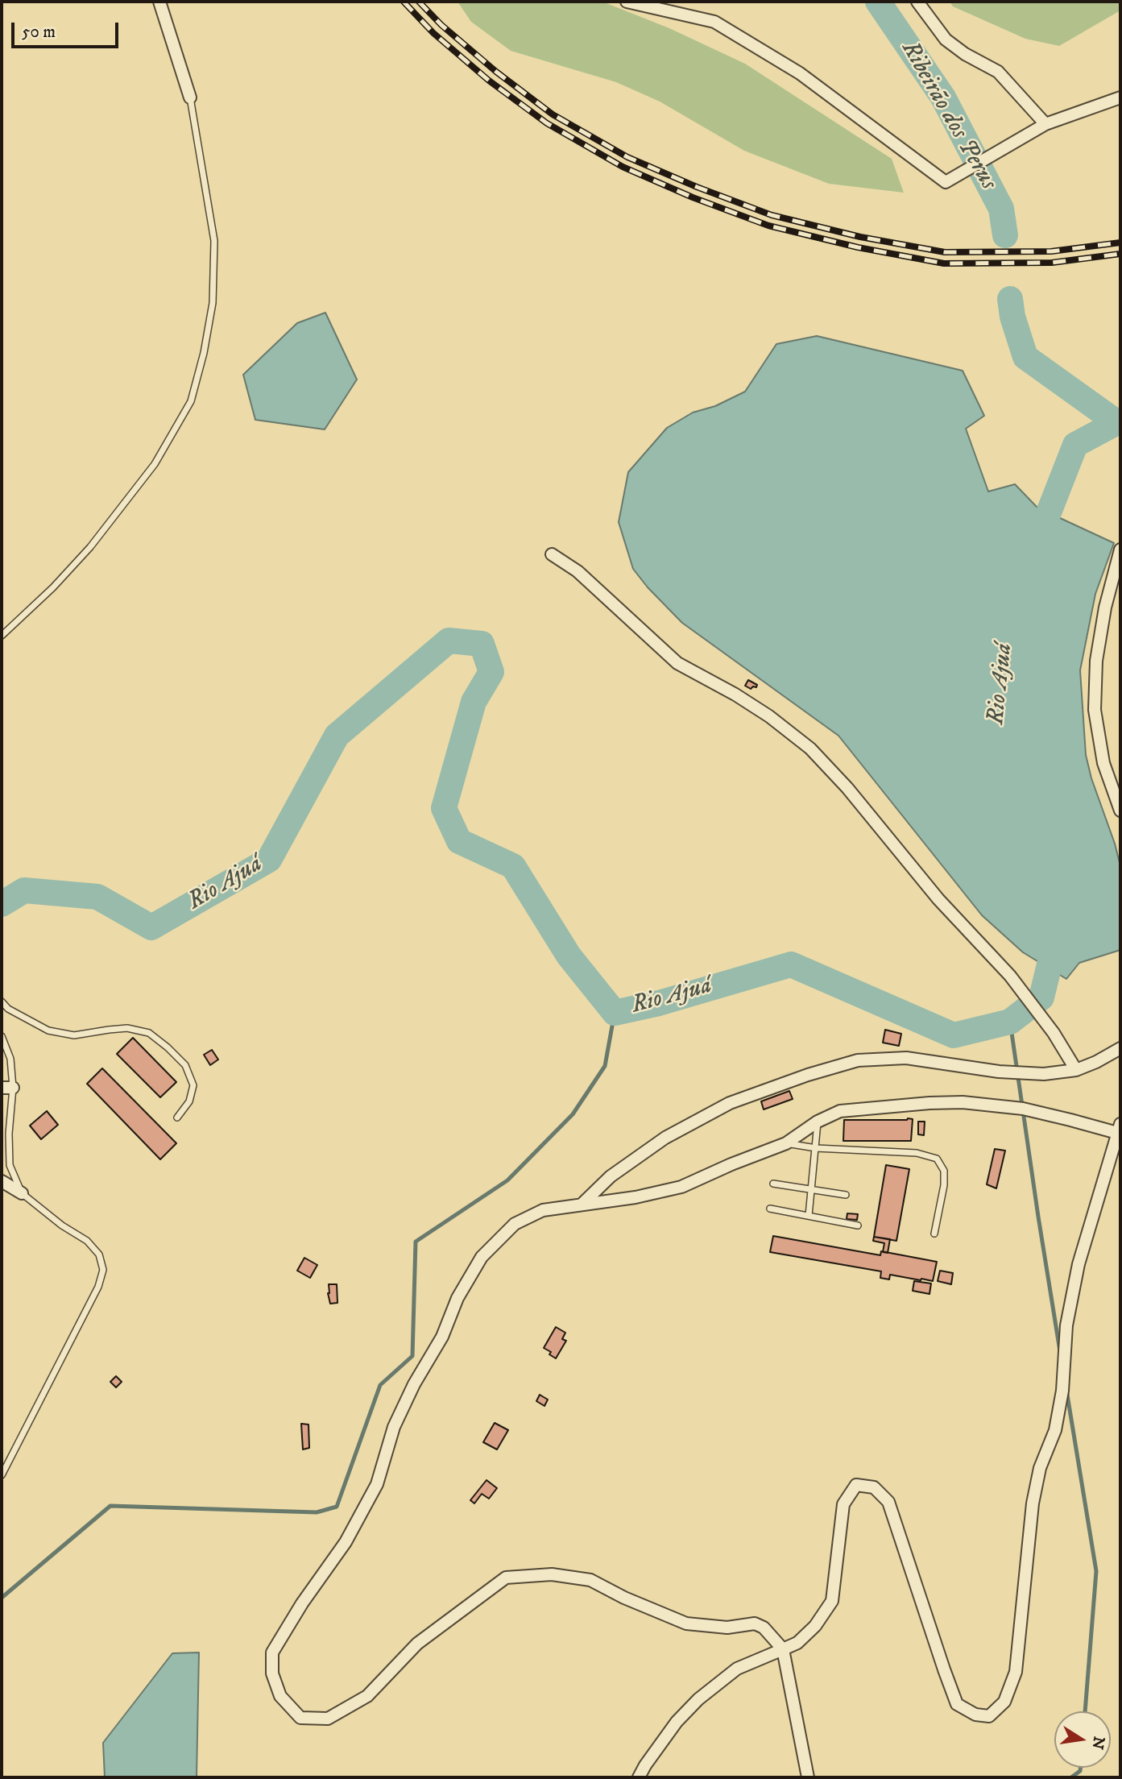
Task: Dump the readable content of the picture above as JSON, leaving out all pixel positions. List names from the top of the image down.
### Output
{
  "water": ["Ribeirão dos Perus", "Rio Ajuá"],
  "scale_bar": "50 m",
  "north": "right"
}
